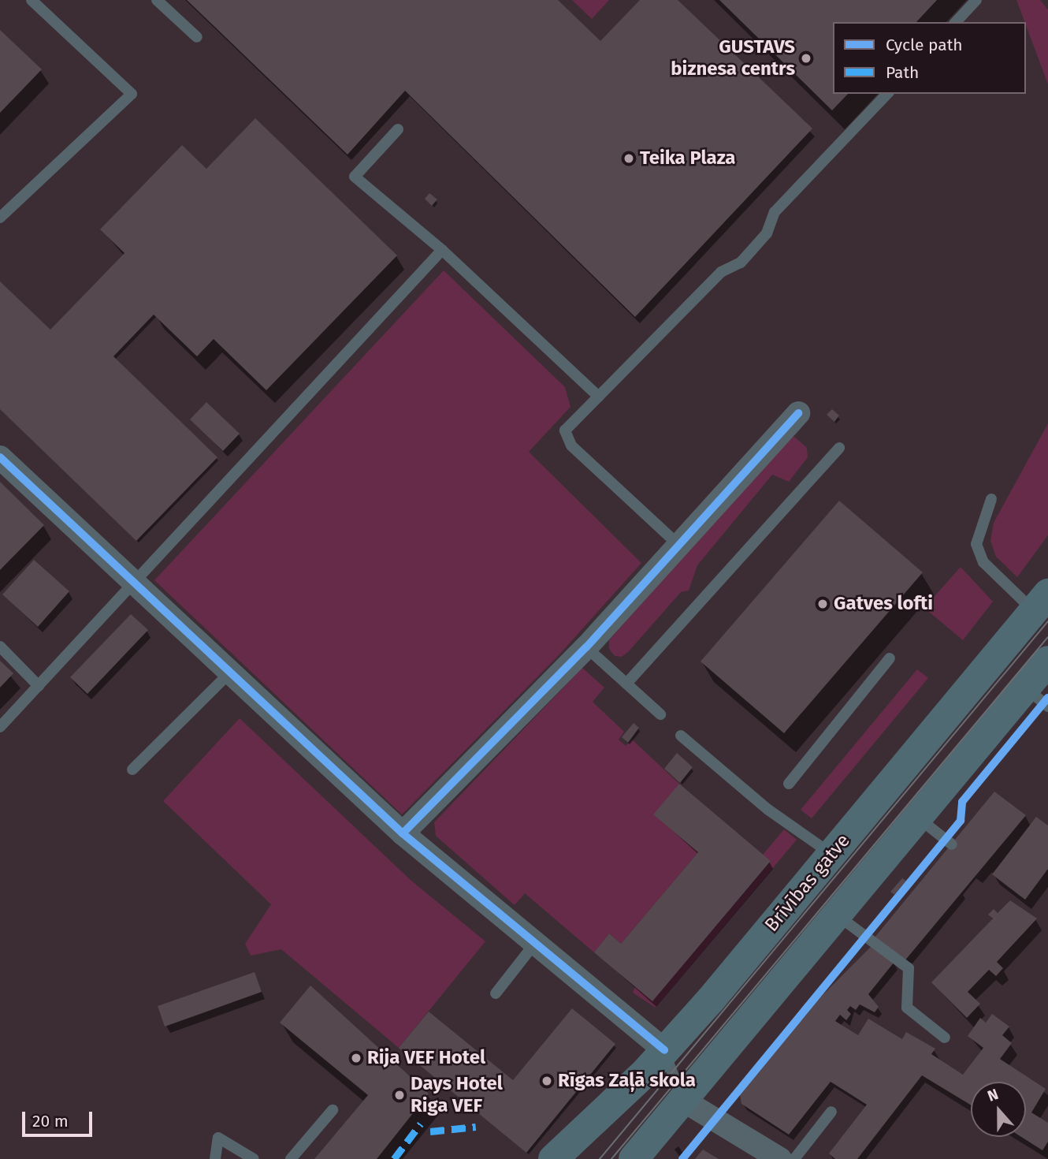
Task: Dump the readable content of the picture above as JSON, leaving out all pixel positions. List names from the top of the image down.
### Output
{
  "streets": {
    "highway": ["Brīvības gatve"]
  },
  "places": [
    "GUSTAVS biznesa centrs",
    "Teika Plaza",
    "Gatves lofti",
    "Rija VEF Hotel",
    "Rīgas Zaļā skola",
    "Days Hotel Riga VEF"
  ],
  "legend": ["Cycle path", "Path"],
  "scale_bar": "20 m",
  "north": "top"
}
